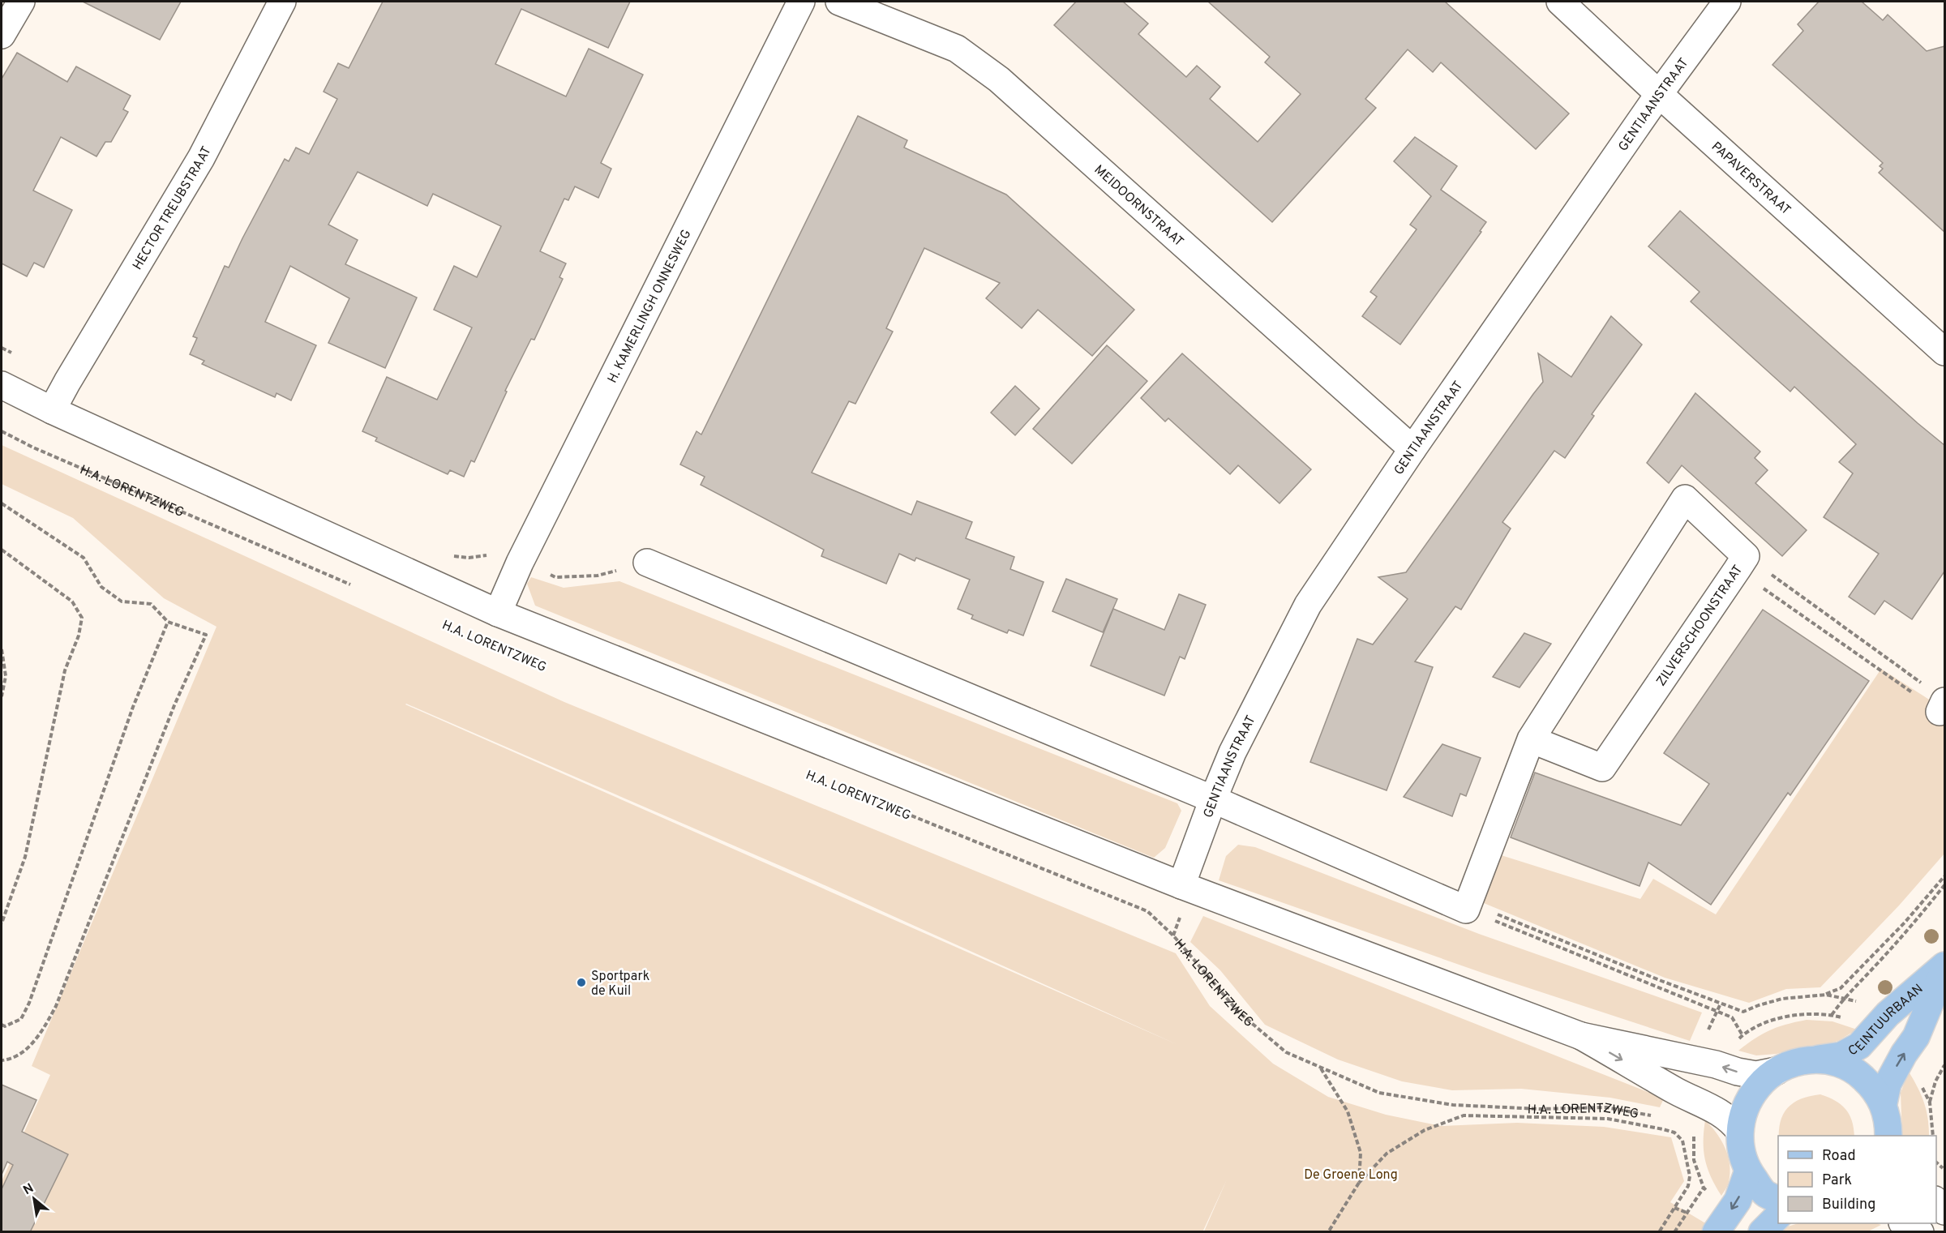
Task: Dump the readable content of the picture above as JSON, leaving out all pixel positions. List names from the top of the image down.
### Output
{
  "streets": {
    "main road": ["CEINTUURBAAN"],
    "street": [
      "GENTIAANSTRAAT",
      "PAPAVERSTRAAT",
      "MEIDOORNSTRAAT",
      "HECTOR TREUBSTRAAT",
      "H. KAMERLINGH ONNESWEG",
      "ZILVERSCHOONSTRAAT"
    ],
    "path": ["H.A. LORENTZWEG"]
  },
  "crossings": [
    ["GENTIAANSTRAAT", "PAPAVERSTRAAT"],
    ["GENTIAANSTRAAT", "MEIDOORNSTRAAT"]
  ],
  "parks": ["De Groene Long"],
  "places": ["Sportpark de Kuil"],
  "legend": ["Road", "Park", "Building"],
  "north": "top left"
}
